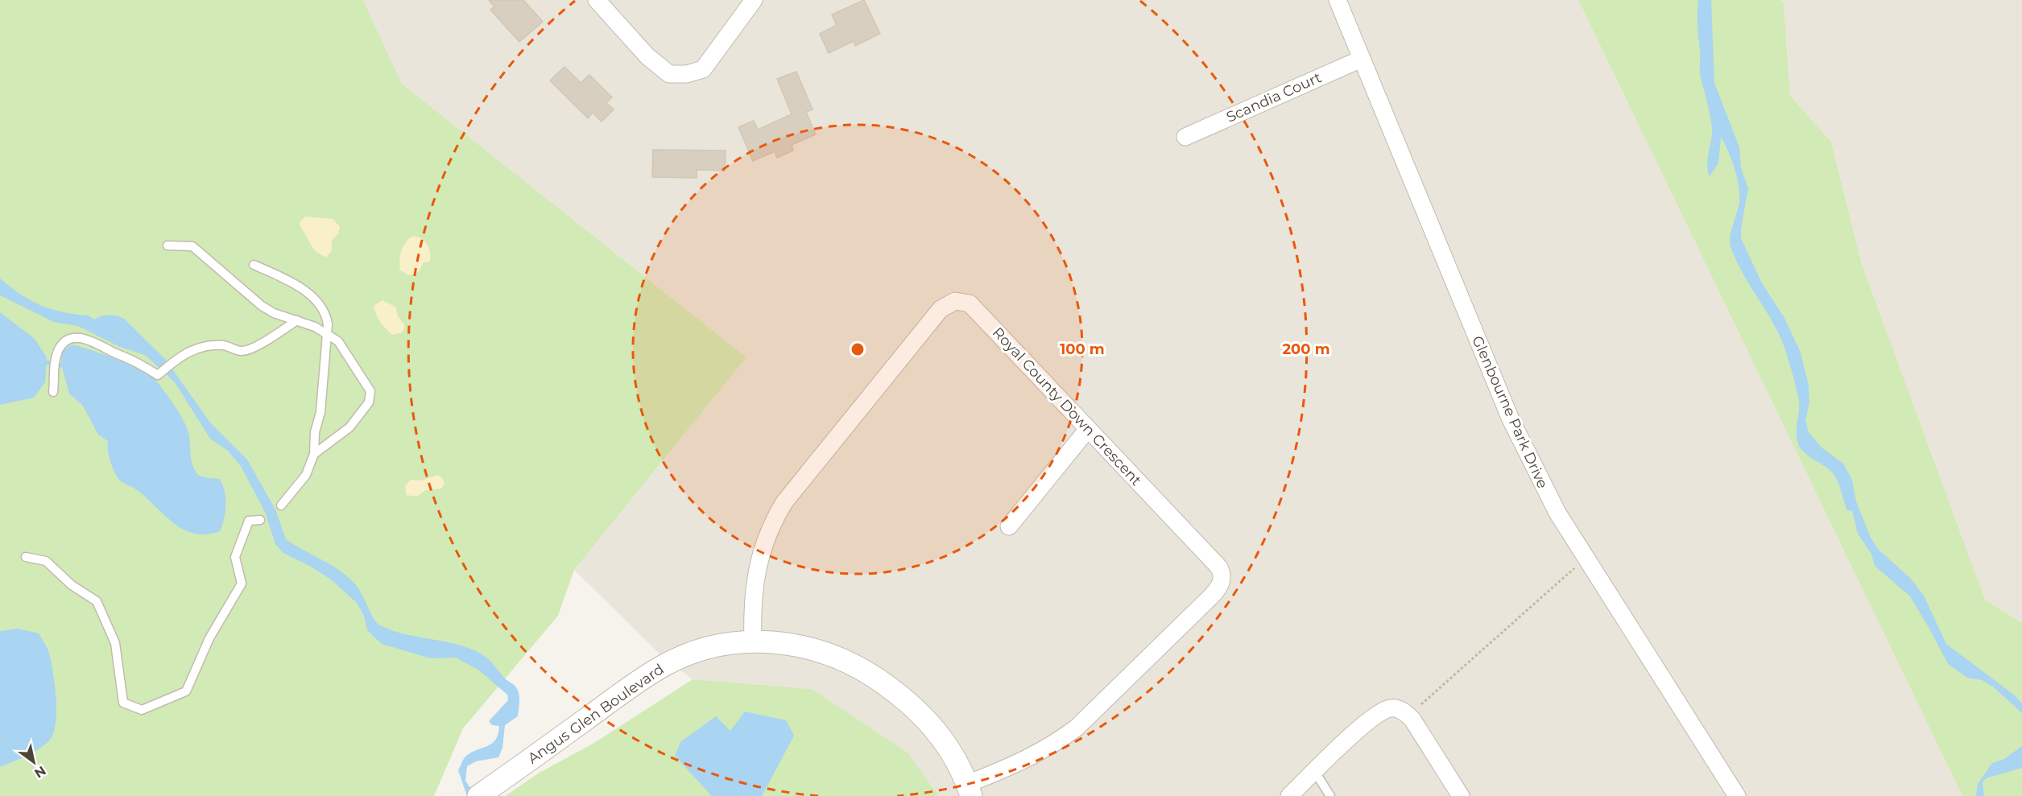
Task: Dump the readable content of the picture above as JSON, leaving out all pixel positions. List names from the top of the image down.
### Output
{
  "streets": {
    "street": [
      "Scandia Court",
      "Royal County Down Crescent",
      "Glenbourne Park Drive",
      "Angus Glen Boulevard"
    ]
  },
  "crossings": [
    ["Scandia Court", "Glenbourne Park Drive"],
    ["Royal County Down Crescent", "Angus Glen Boulevard"]
  ],
  "north": "bottom right",
  "rings": ["100 m", "200 m"]
}
